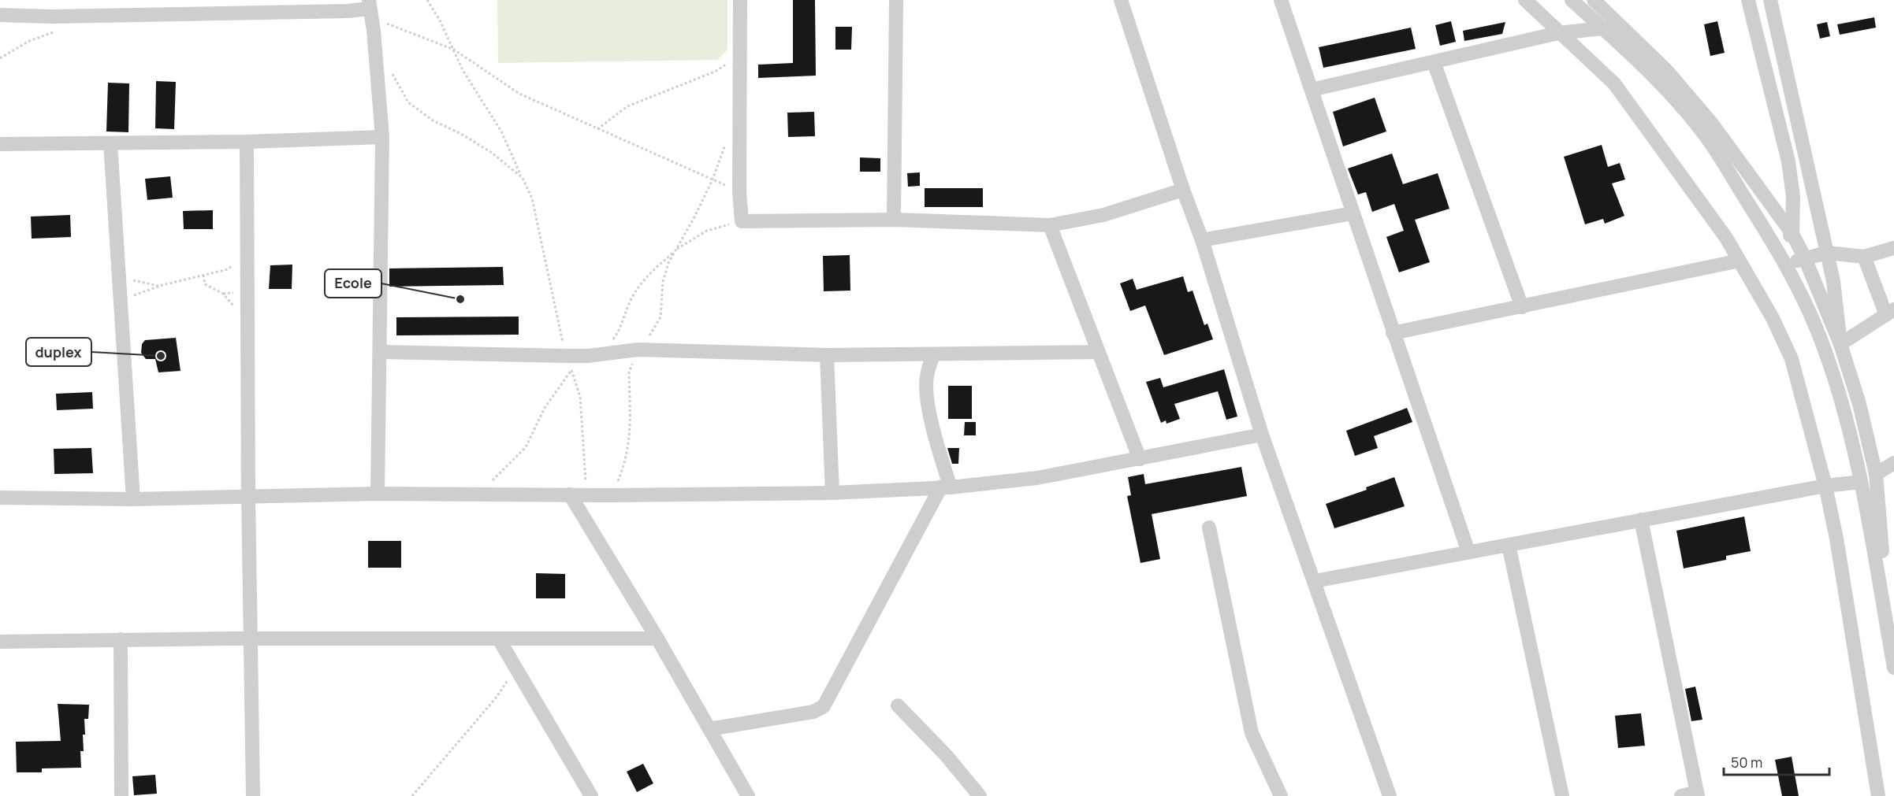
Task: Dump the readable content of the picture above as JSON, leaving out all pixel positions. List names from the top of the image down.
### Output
{
  "places": ["Ecole", "duplex"],
  "scale_bar": "50 m"
}
